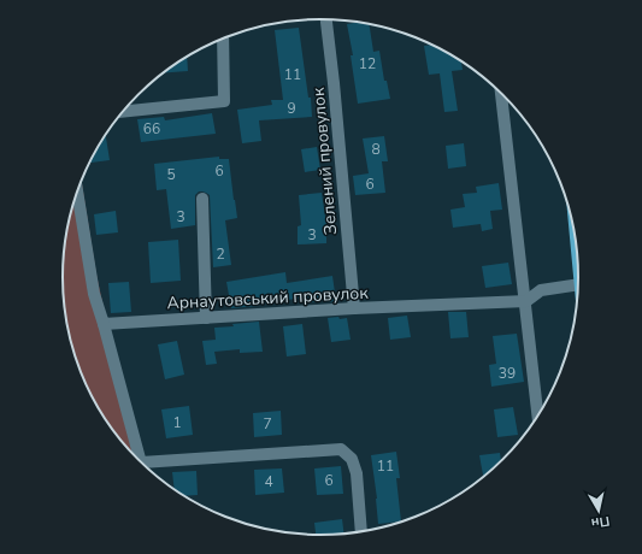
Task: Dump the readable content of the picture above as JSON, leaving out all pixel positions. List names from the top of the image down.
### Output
{
  "streets": {
    "street": ["Зелений провулок", "Арнаутовський провулок"]
  },
  "crossings": [
    ["Зелений провулок", "Арнаутовський провулок"]
  ],
  "house_numbers": [
    "12",
    "11",
    "9",
    "66",
    "8",
    "6",
    "5",
    "6",
    "3",
    "3",
    "2",
    "39",
    "1",
    "7",
    "11",
    "6",
    "4"
  ],
  "north": "bottom"
}
